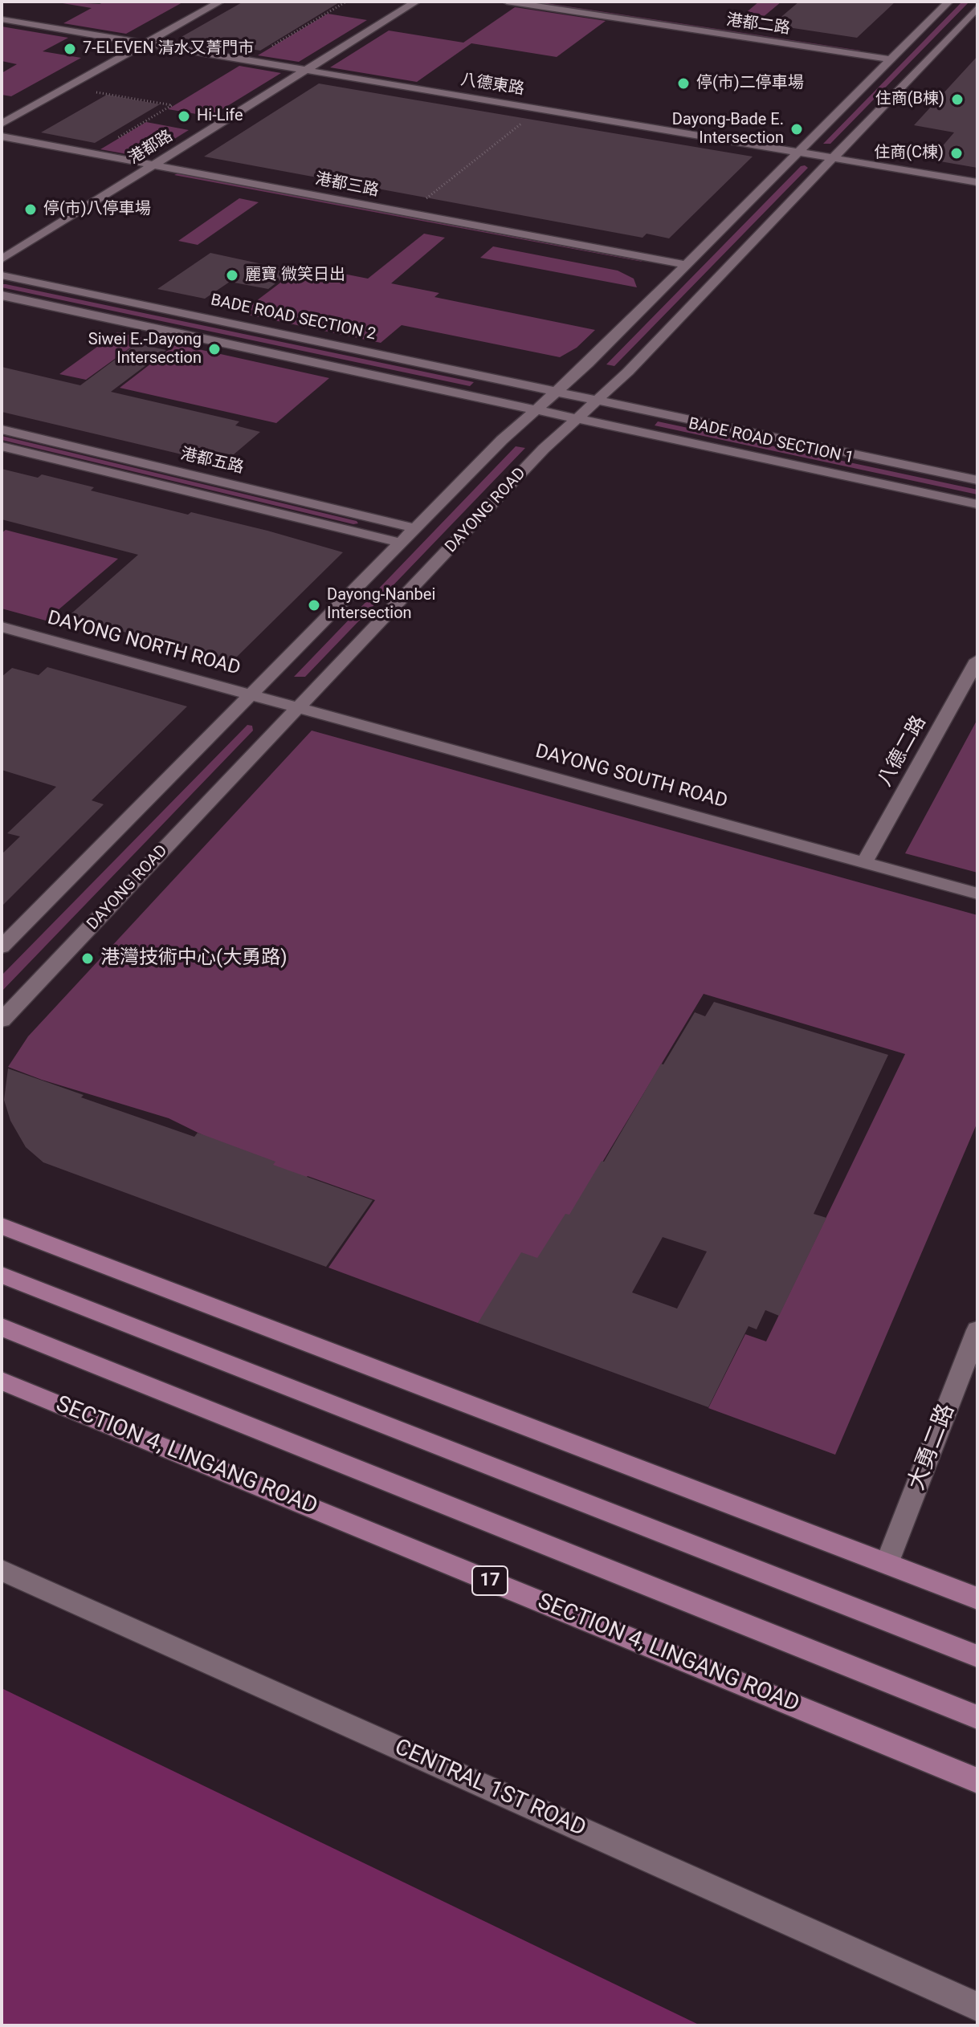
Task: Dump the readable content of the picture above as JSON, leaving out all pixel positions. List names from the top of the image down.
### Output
{
  "streets": {
    "main road": ["SECTION 4, LINGANG ROAD", "17"],
    "street": [
      "港都二路",
      "八德東路",
      "港都路",
      "港都三路",
      "BADE ROAD SECTION 2",
      "BADE ROAD SECTION 1",
      "港都五路",
      "DAYONG ROAD",
      "DAYONG NORTH ROAD",
      "八德二路",
      "DAYONG SOUTH ROAD",
      "大勇二路",
      "CENTRAL 1ST ROAD"
    ]
  },
  "crossings": [
    ["港都二路", "DAYONG ROAD"],
    ["八德東路", "港都路"],
    ["八德東路", "DAYONG ROAD"],
    ["港都路", "港都三路"],
    ["港都三路", "DAYONG ROAD"],
    ["BADE ROAD SECTION 2", "BADE ROAD SECTION 1"],
    ["BADE ROAD SECTION 2", "DAYONG ROAD"],
    ["BADE ROAD SECTION 1", "DAYONG ROAD"],
    ["港都五路", "DAYONG ROAD"],
    ["DAYONG ROAD", "DAYONG NORTH ROAD"],
    ["DAYONG ROAD", "DAYONG SOUTH ROAD"],
    ["DAYONG NORTH ROAD", "DAYONG SOUTH ROAD"],
    ["八德二路", "DAYONG SOUTH ROAD"]
  ],
  "places": [
    "7-ELEVEN 清水又菁門市",
    "停(市)二停車場",
    "住商(B棟)",
    "Hi-Life",
    "Dayong-Bade E. Intersection",
    "住商(C棟)",
    "停(市)八停車場",
    "麗寶 微笑日出",
    "Siwei E.-Dayong Intersection",
    "Dayong-Nanbei Intersection",
    "港灣技術中心(大勇路)"
  ]
}
